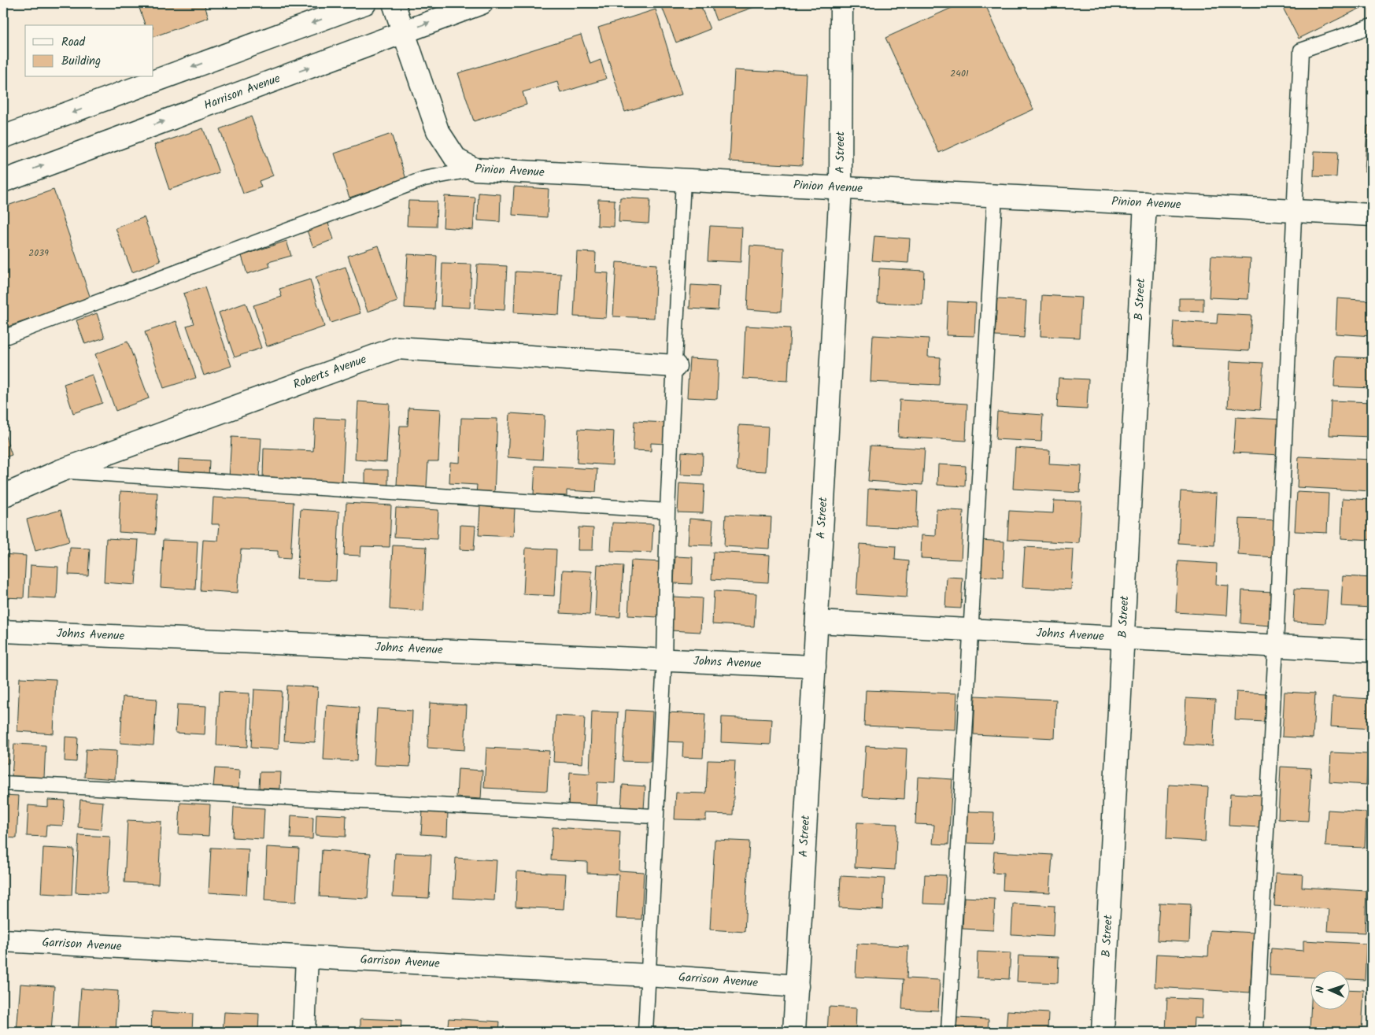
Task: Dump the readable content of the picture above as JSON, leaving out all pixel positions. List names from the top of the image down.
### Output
{
  "streets": {
    "street": [
      "Harrison Avenue",
      "A Street",
      "Pinion Avenue",
      "B Street",
      "Roberts Avenue",
      "Johns Avenue",
      "Garrison Avenue"
    ]
  },
  "crossings": [
    ["Harrison Avenue", "Pinion Avenue"],
    ["A Street", "Pinion Avenue"],
    ["A Street", "Johns Avenue"],
    ["A Street", "Garrison Avenue"],
    ["Pinion Avenue", "B Street"],
    ["B Street", "Johns Avenue"]
  ],
  "house_numbers": ["2401", "2039"],
  "legend": ["Road", "Building"],
  "north": "left"
}
